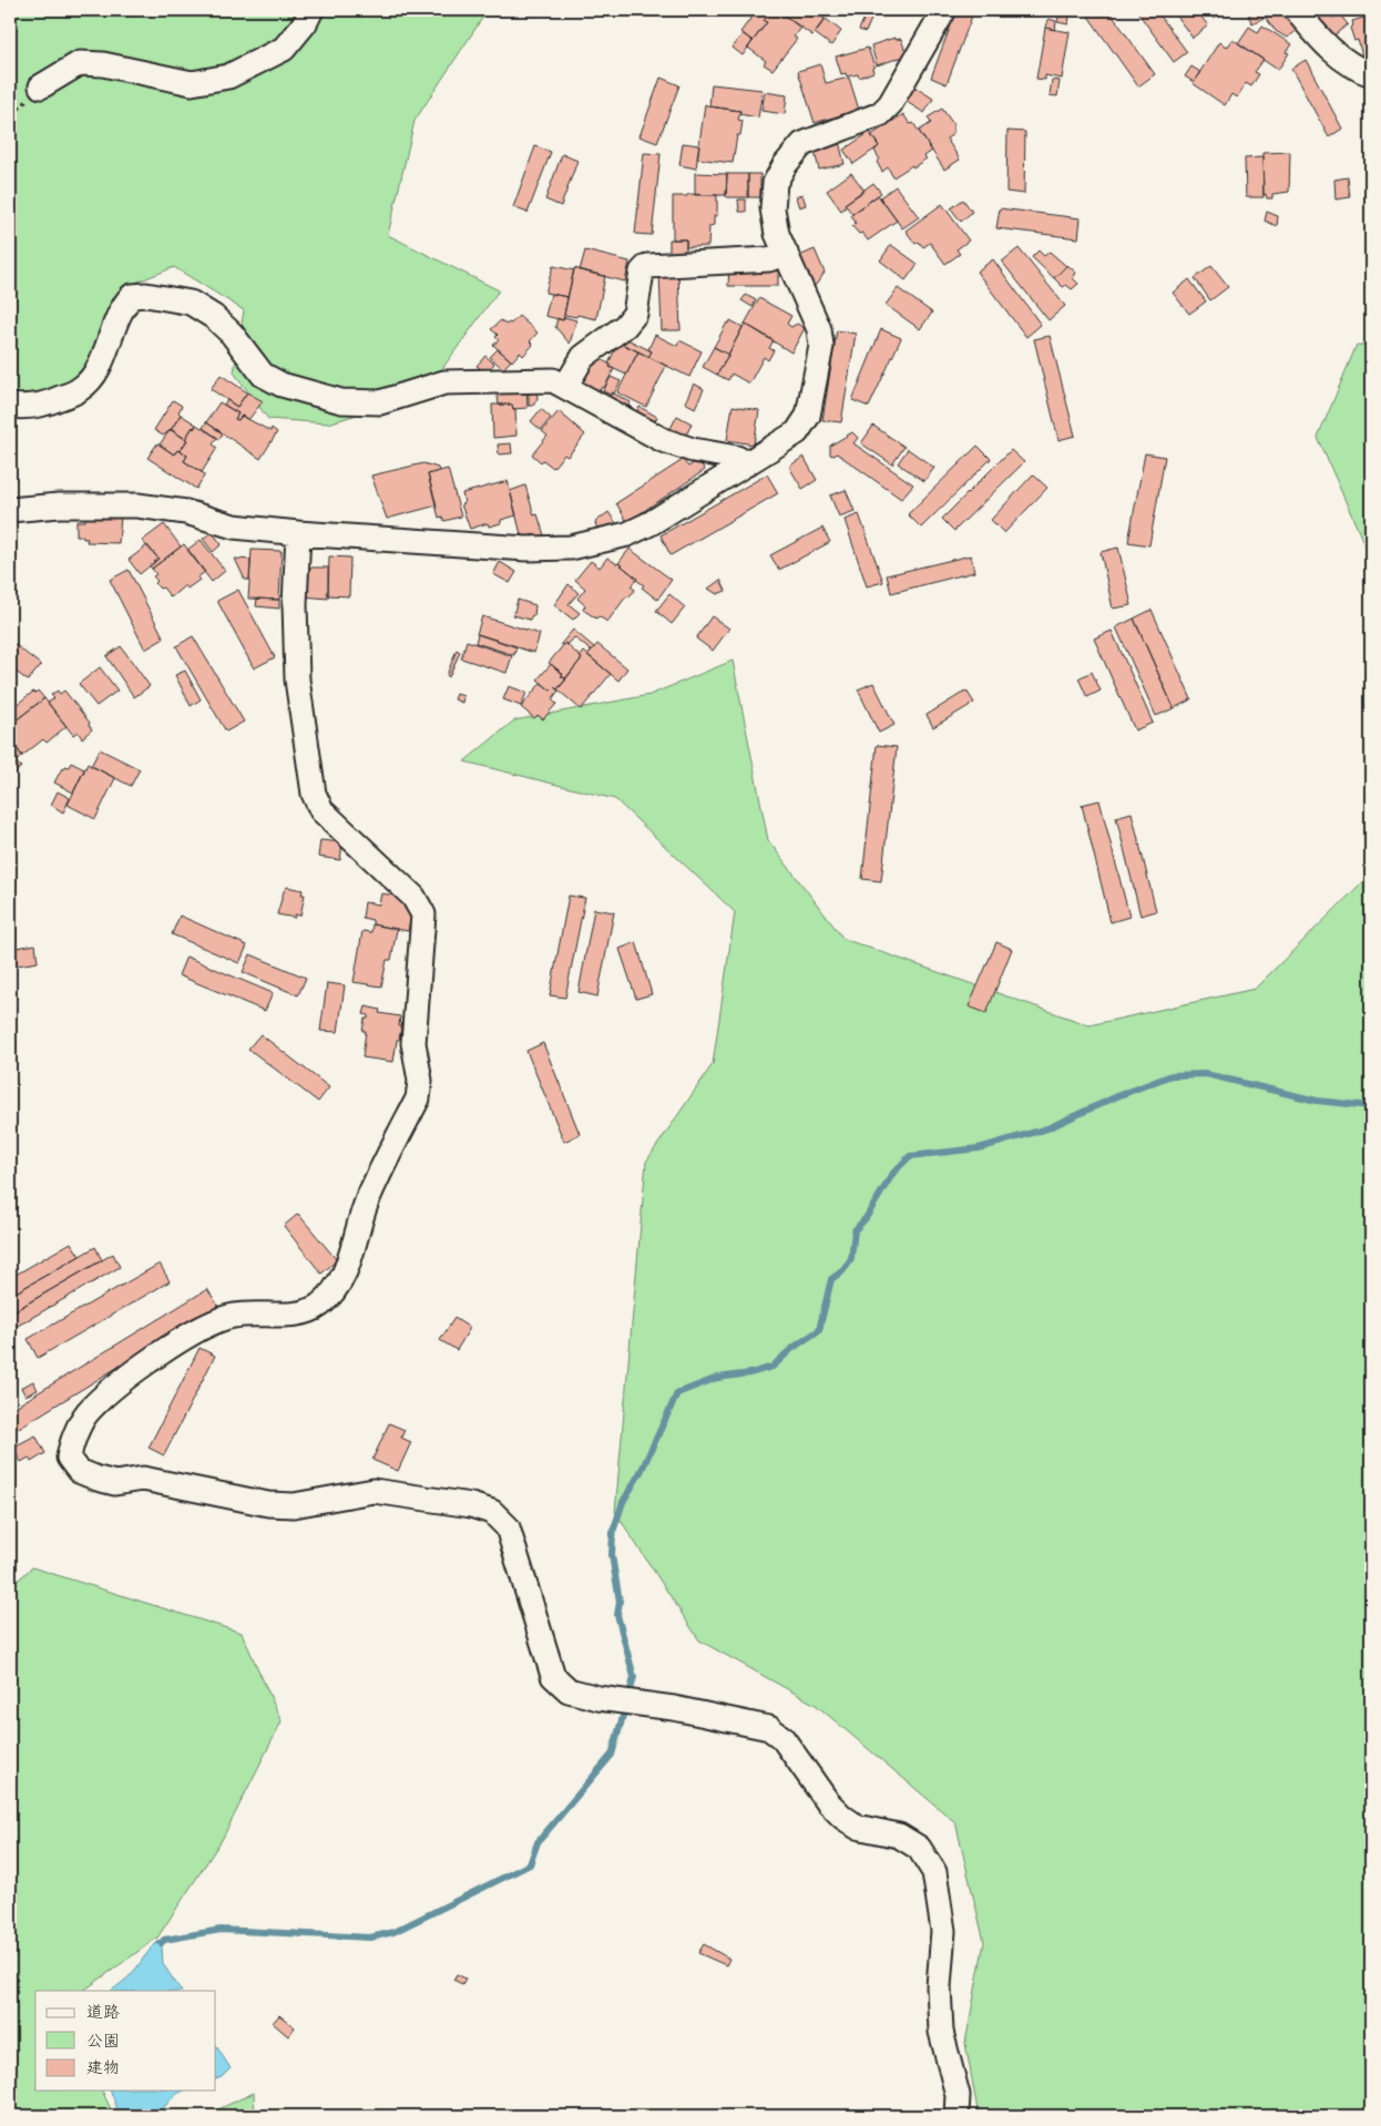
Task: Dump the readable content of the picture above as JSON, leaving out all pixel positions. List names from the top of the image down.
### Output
{
  "legend": ["道路", "公園", "建物"]
}
